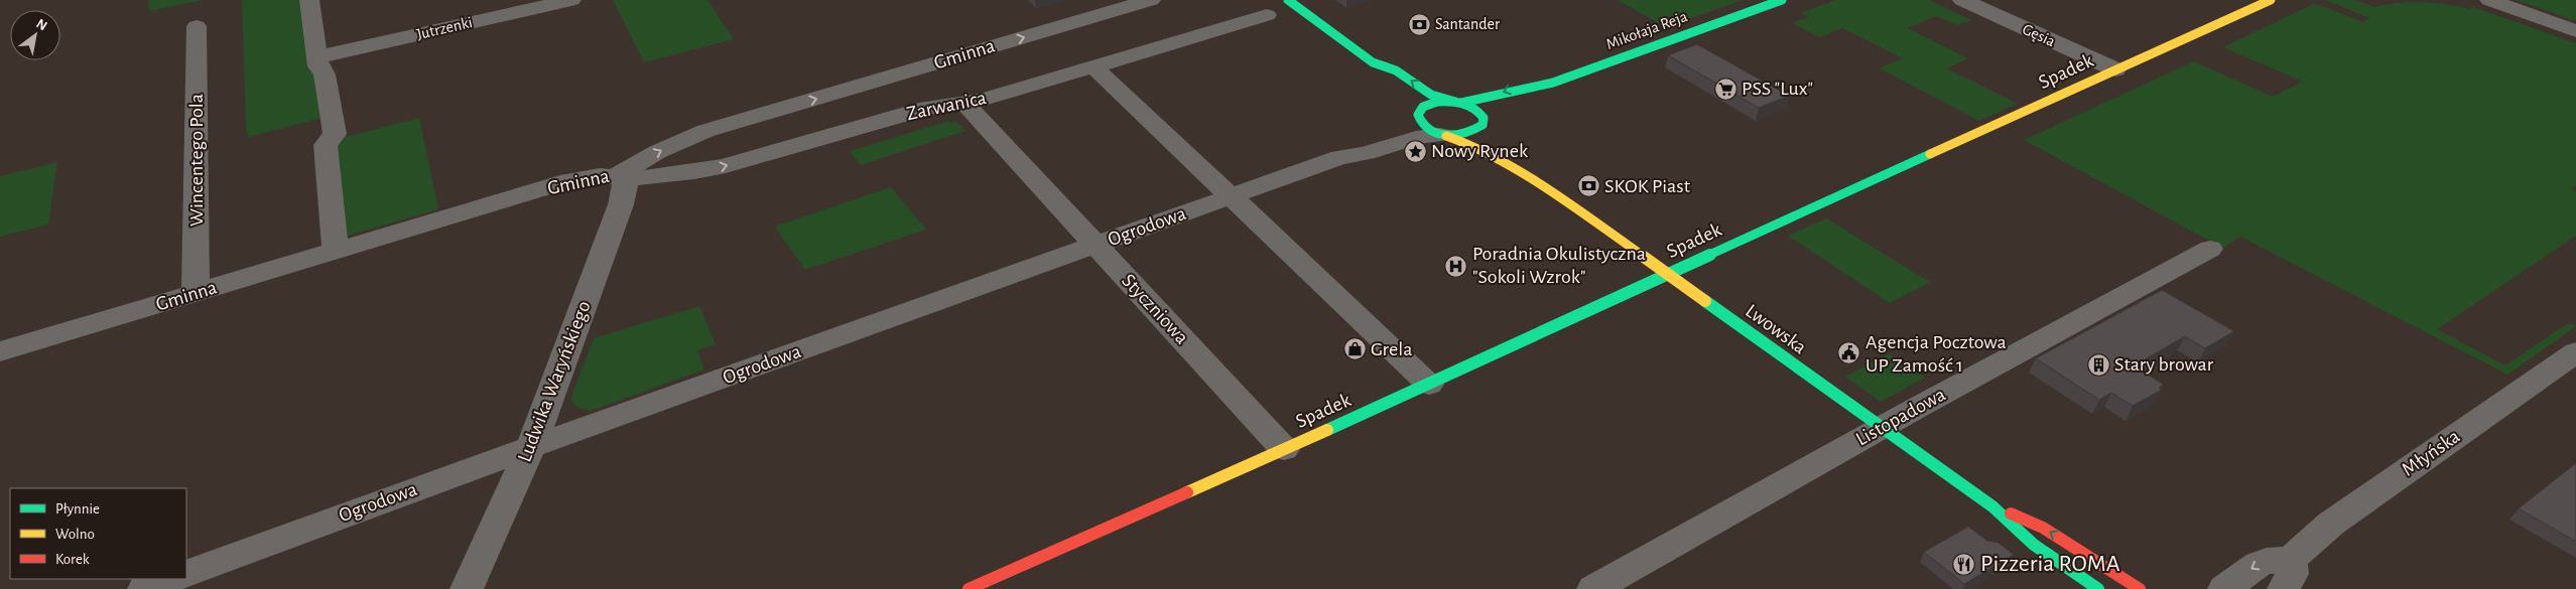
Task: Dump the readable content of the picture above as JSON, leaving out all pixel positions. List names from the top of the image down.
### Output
{
  "streets": {
    "street": [
      "Jutrzenki",
      "Mikołaja Reja",
      "Gęsia",
      "Gminna",
      "Spadek",
      "Zarwanica",
      "Wincentego Pola",
      "Ogrodowa",
      "Styczniowa",
      "Lwowska",
      "Ludwika Waryńskiego",
      "Listopadowa",
      "Młyńska"
    ]
  },
  "crossings": [
    ["Mikołaja Reja", "Ogrodowa"],
    ["Mikołaja Reja", "Lwowska"],
    ["Gęsia", "Spadek"],
    ["Gminna", "Zarwanica"],
    ["Gminna", "Wincentego Pola"],
    ["Gminna", "Ludwika Waryńskiego"],
    ["Spadek", "Styczniowa"],
    ["Spadek", "Lwowska"],
    ["Zarwanica", "Styczniowa"],
    ["Zarwanica", "Ludwika Waryńskiego"],
    ["Ogrodowa", "Styczniowa"],
    ["Ogrodowa", "Lwowska"],
    ["Ogrodowa", "Ludwika Waryńskiego"],
    ["Lwowska", "Listopadowa"]
  ],
  "one_way": ["Gminna", "Zarwanica"],
  "places": {
    "bank": ["Santander", "SKOK Piast"],
    "supermarket": ["PSS \"Lux\""],
    "place": ["Nowy Rynek"],
    "hospital": ["Poradnia Okulistyczna \"Sokoli Wzrok\""],
    "shop": ["Grela"],
    "public building": ["Agencja Pocztowa UP Zamość 1"],
    "building": ["Stary browar"],
    "restaurant": ["Pizzeria ROMA"]
  },
  "legend": ["Płynnie", "Wolno", "Korek"],
  "north": "top right"
}
